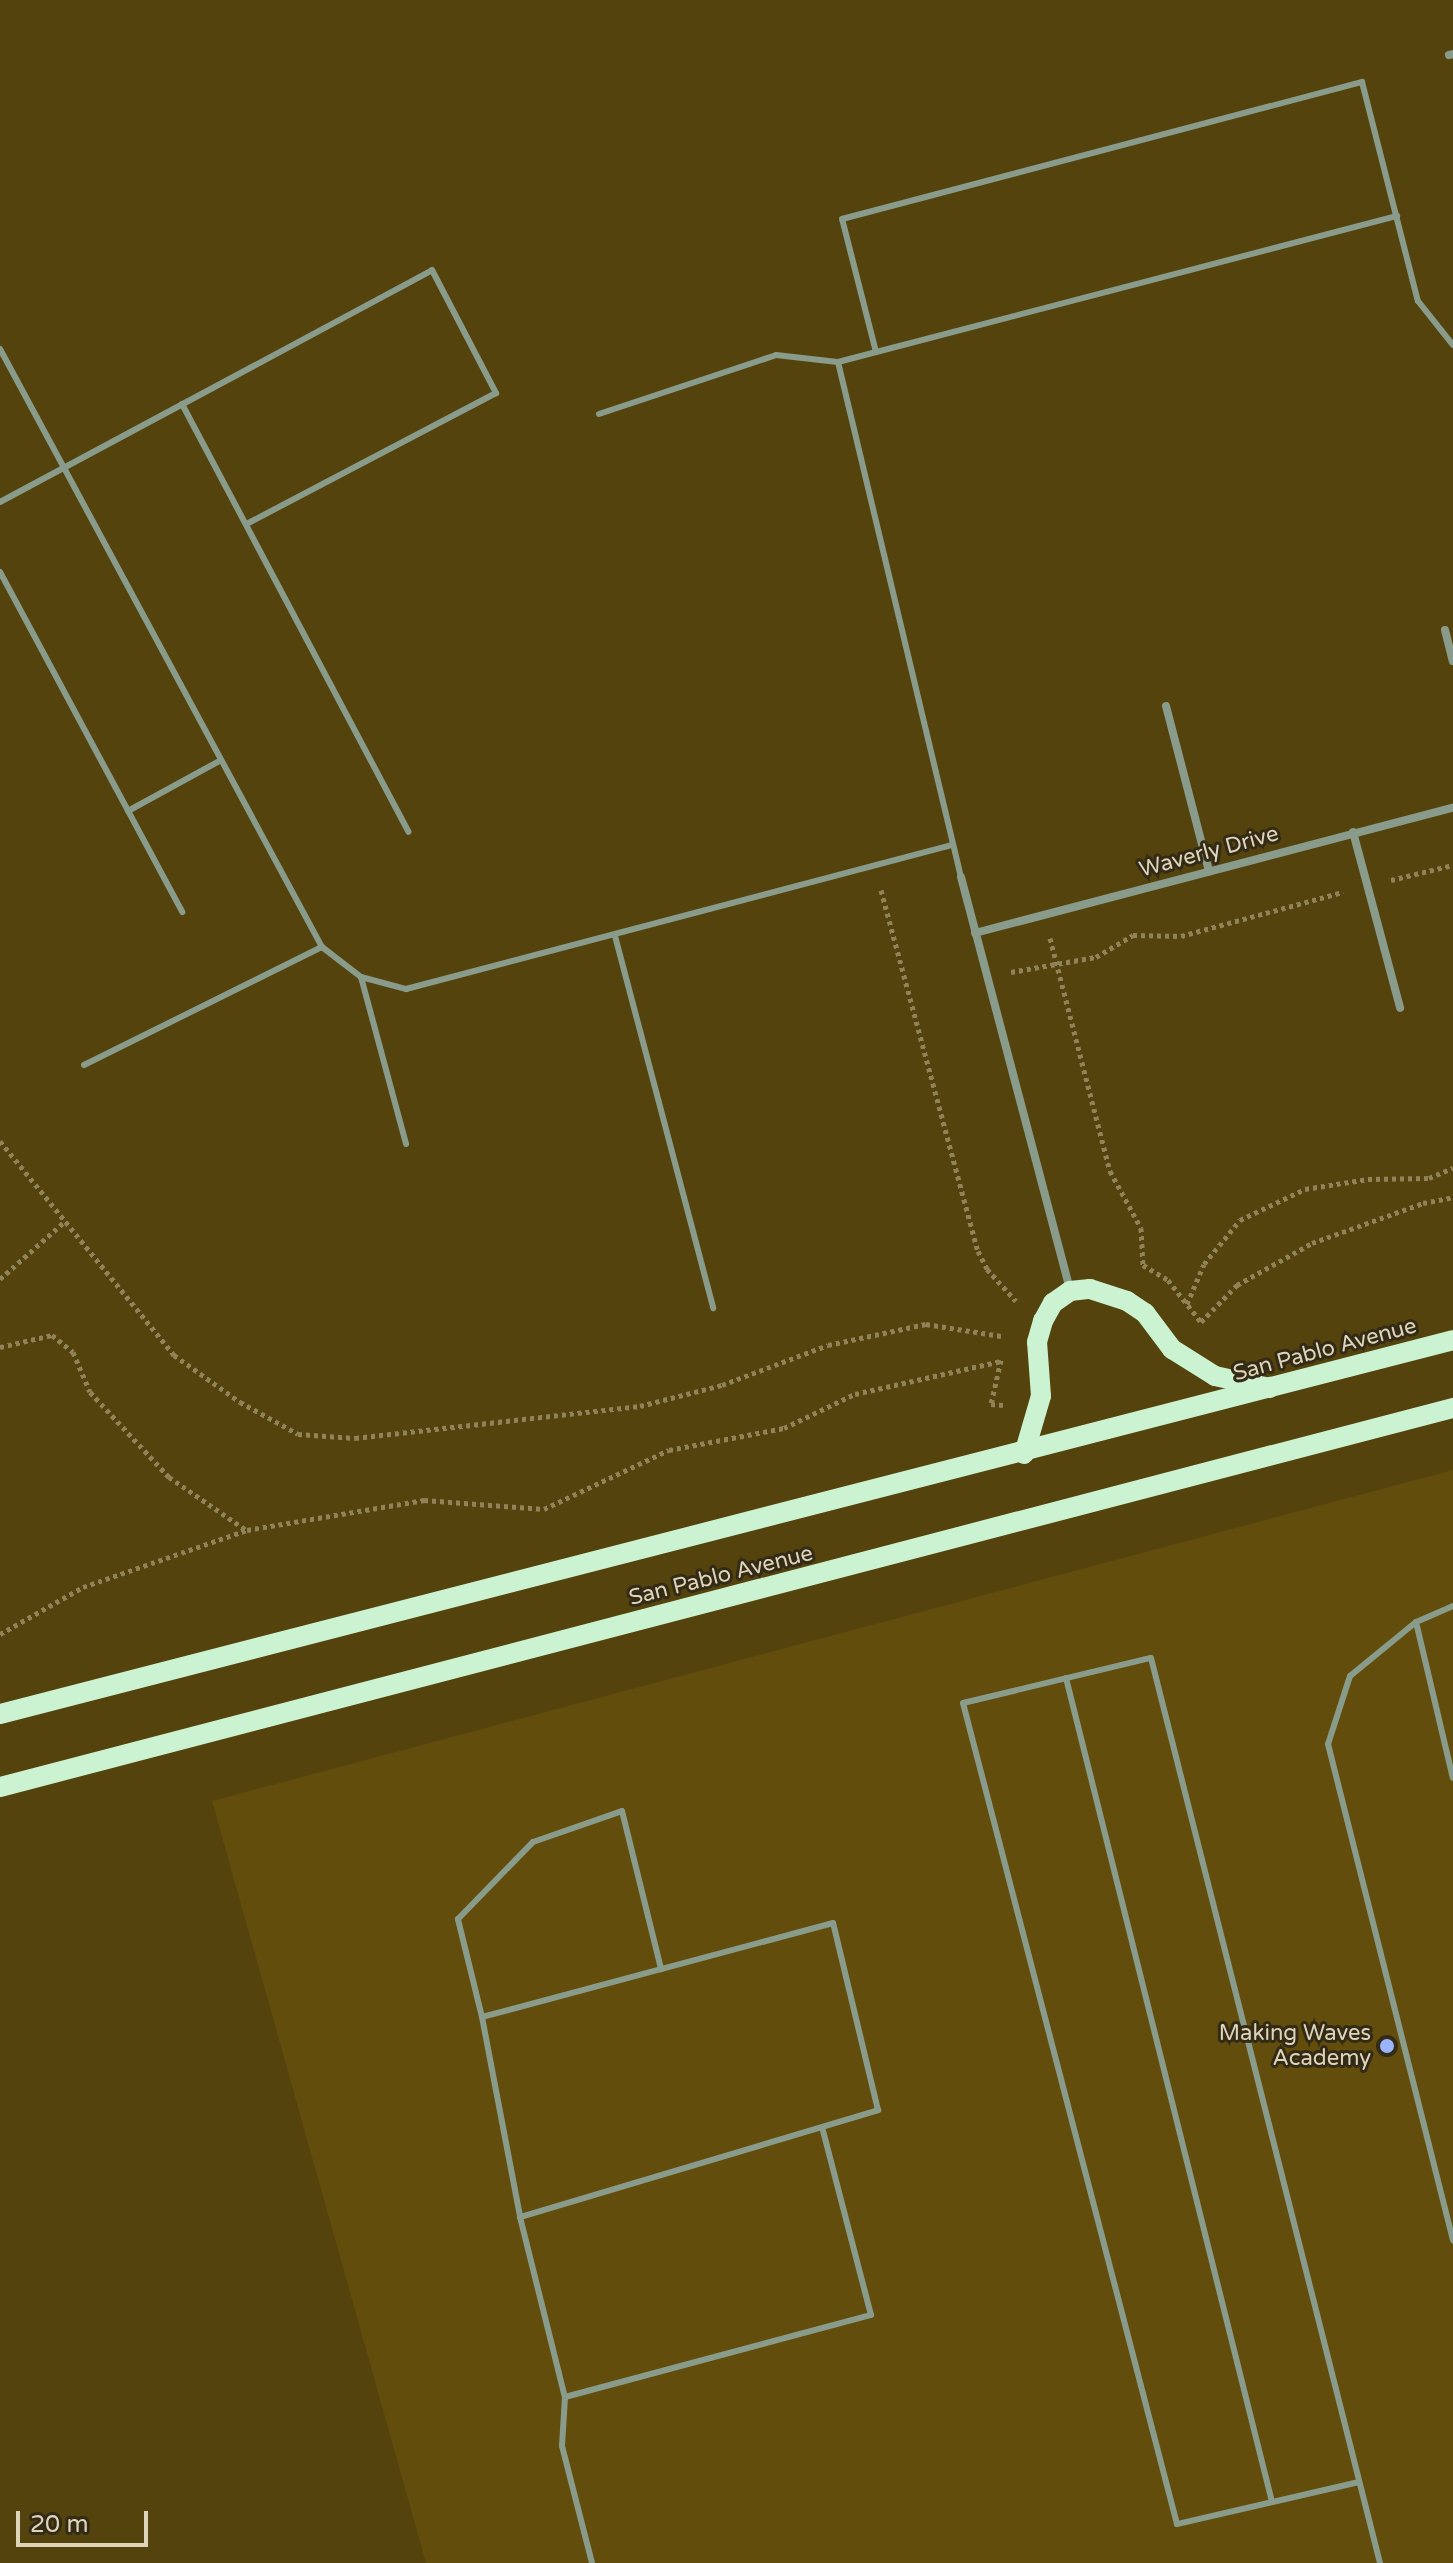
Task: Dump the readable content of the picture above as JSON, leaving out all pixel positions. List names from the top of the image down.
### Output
{
  "streets": {
    "main road": ["San Pablo Avenue"],
    "street": ["Waverly Drive"]
  },
  "places": ["Making Waves Academy"],
  "scale_bar": "20 m"
}
